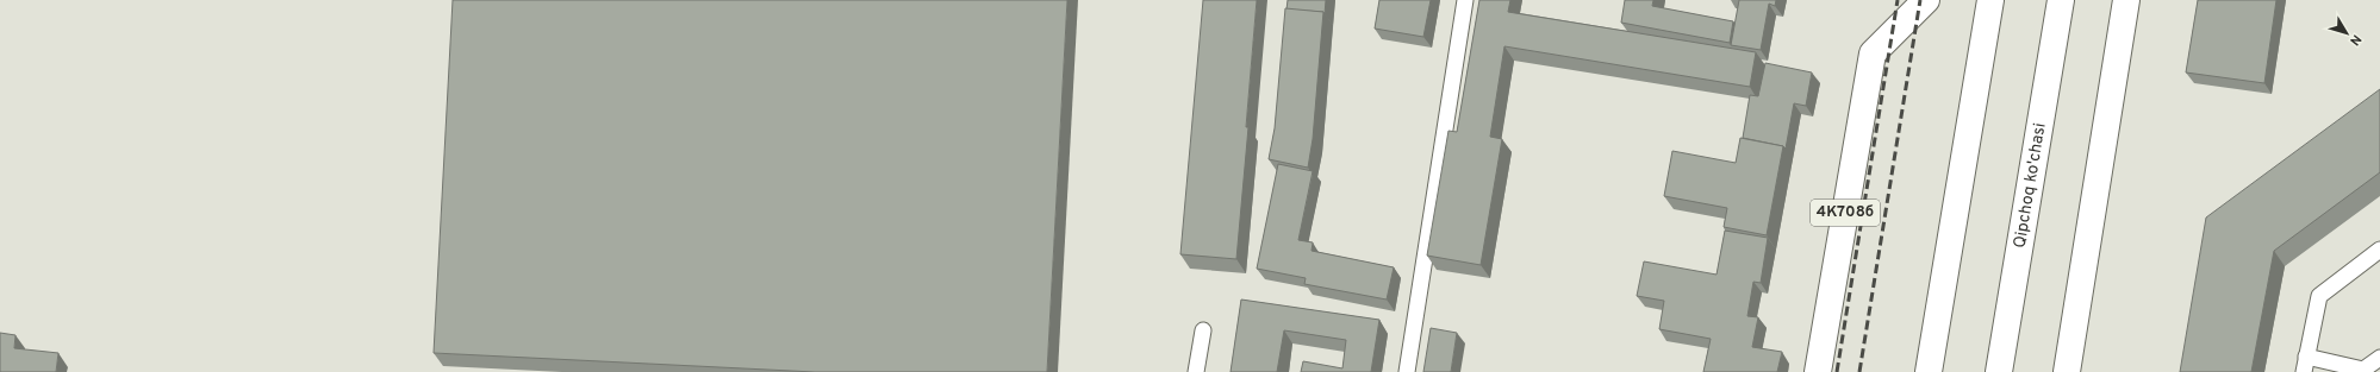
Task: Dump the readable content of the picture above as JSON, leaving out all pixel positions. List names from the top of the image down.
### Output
{
  "streets": {
    "main road": ["Qipchoq ko'chasi", "4К708б"]
  },
  "north": "bottom right"
}
